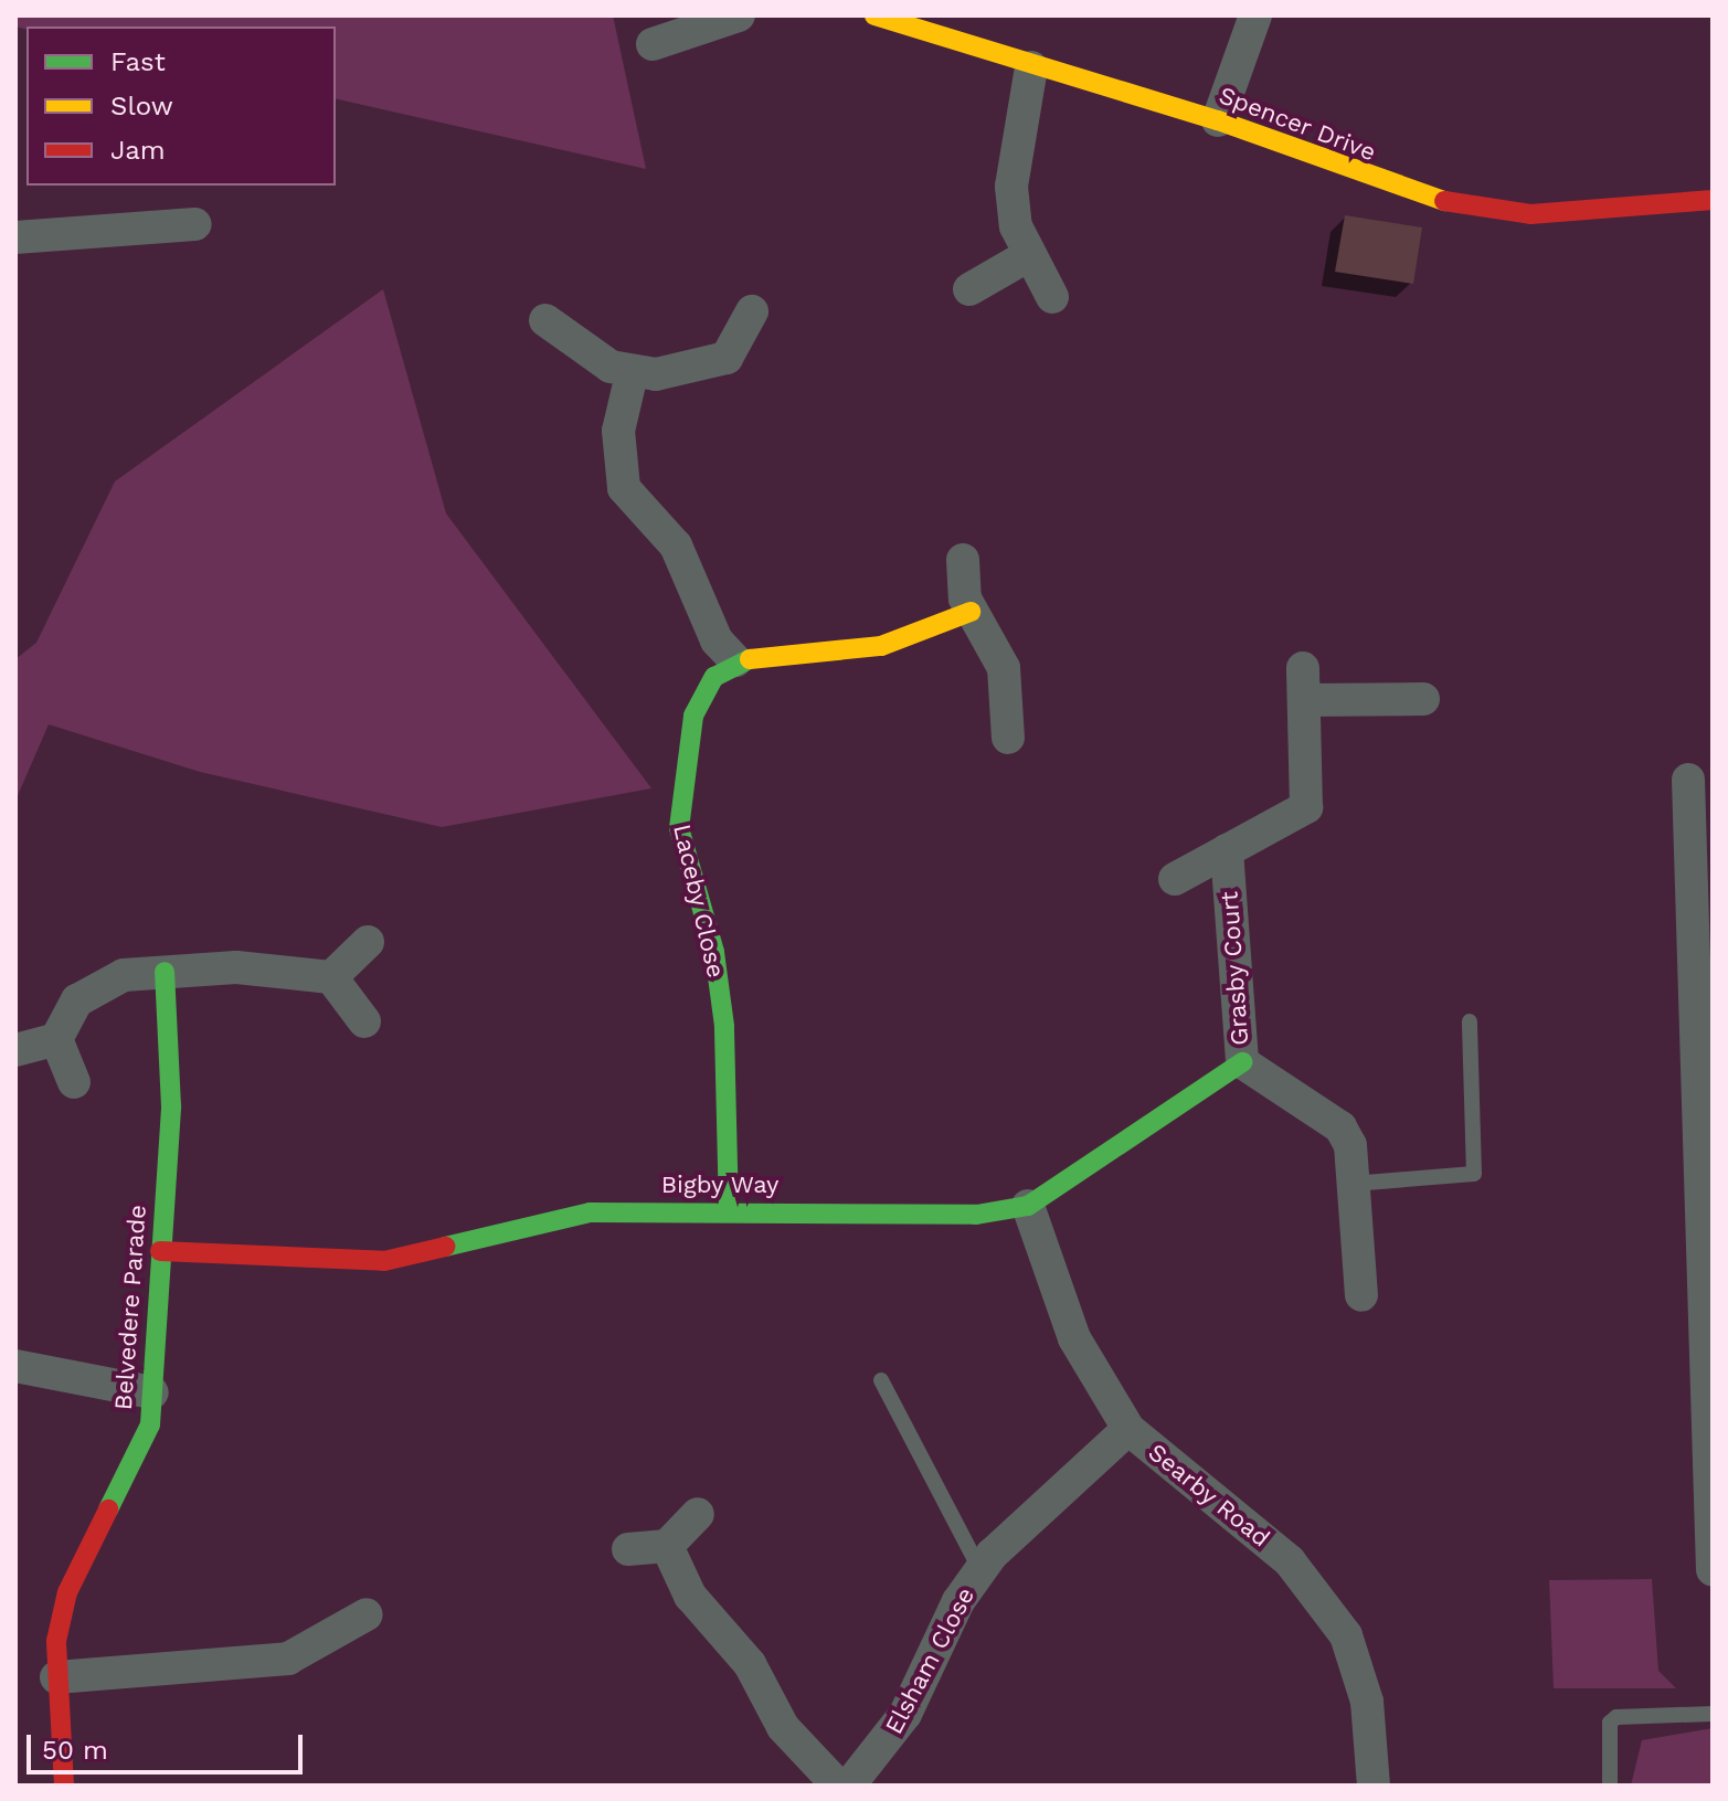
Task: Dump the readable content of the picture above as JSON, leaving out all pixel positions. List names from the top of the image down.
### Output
{
  "streets": {
    "street": [
      "Spencer Drive",
      "Laceby Close",
      "Grasby Court",
      "Bigby Way",
      "Belvedere Parade",
      "Searby Road",
      "Elsham Close"
    ]
  },
  "crossings": [
    ["Laceby Close", "Bigby Way"],
    ["Grasby Court", "Bigby Way"],
    ["Bigby Way", "Belvedere Parade"],
    ["Bigby Way", "Searby Road"],
    ["Searby Road", "Elsham Close"]
  ],
  "legend": ["Fast", "Slow", "Jam"],
  "scale_bar": "50 m"
}
